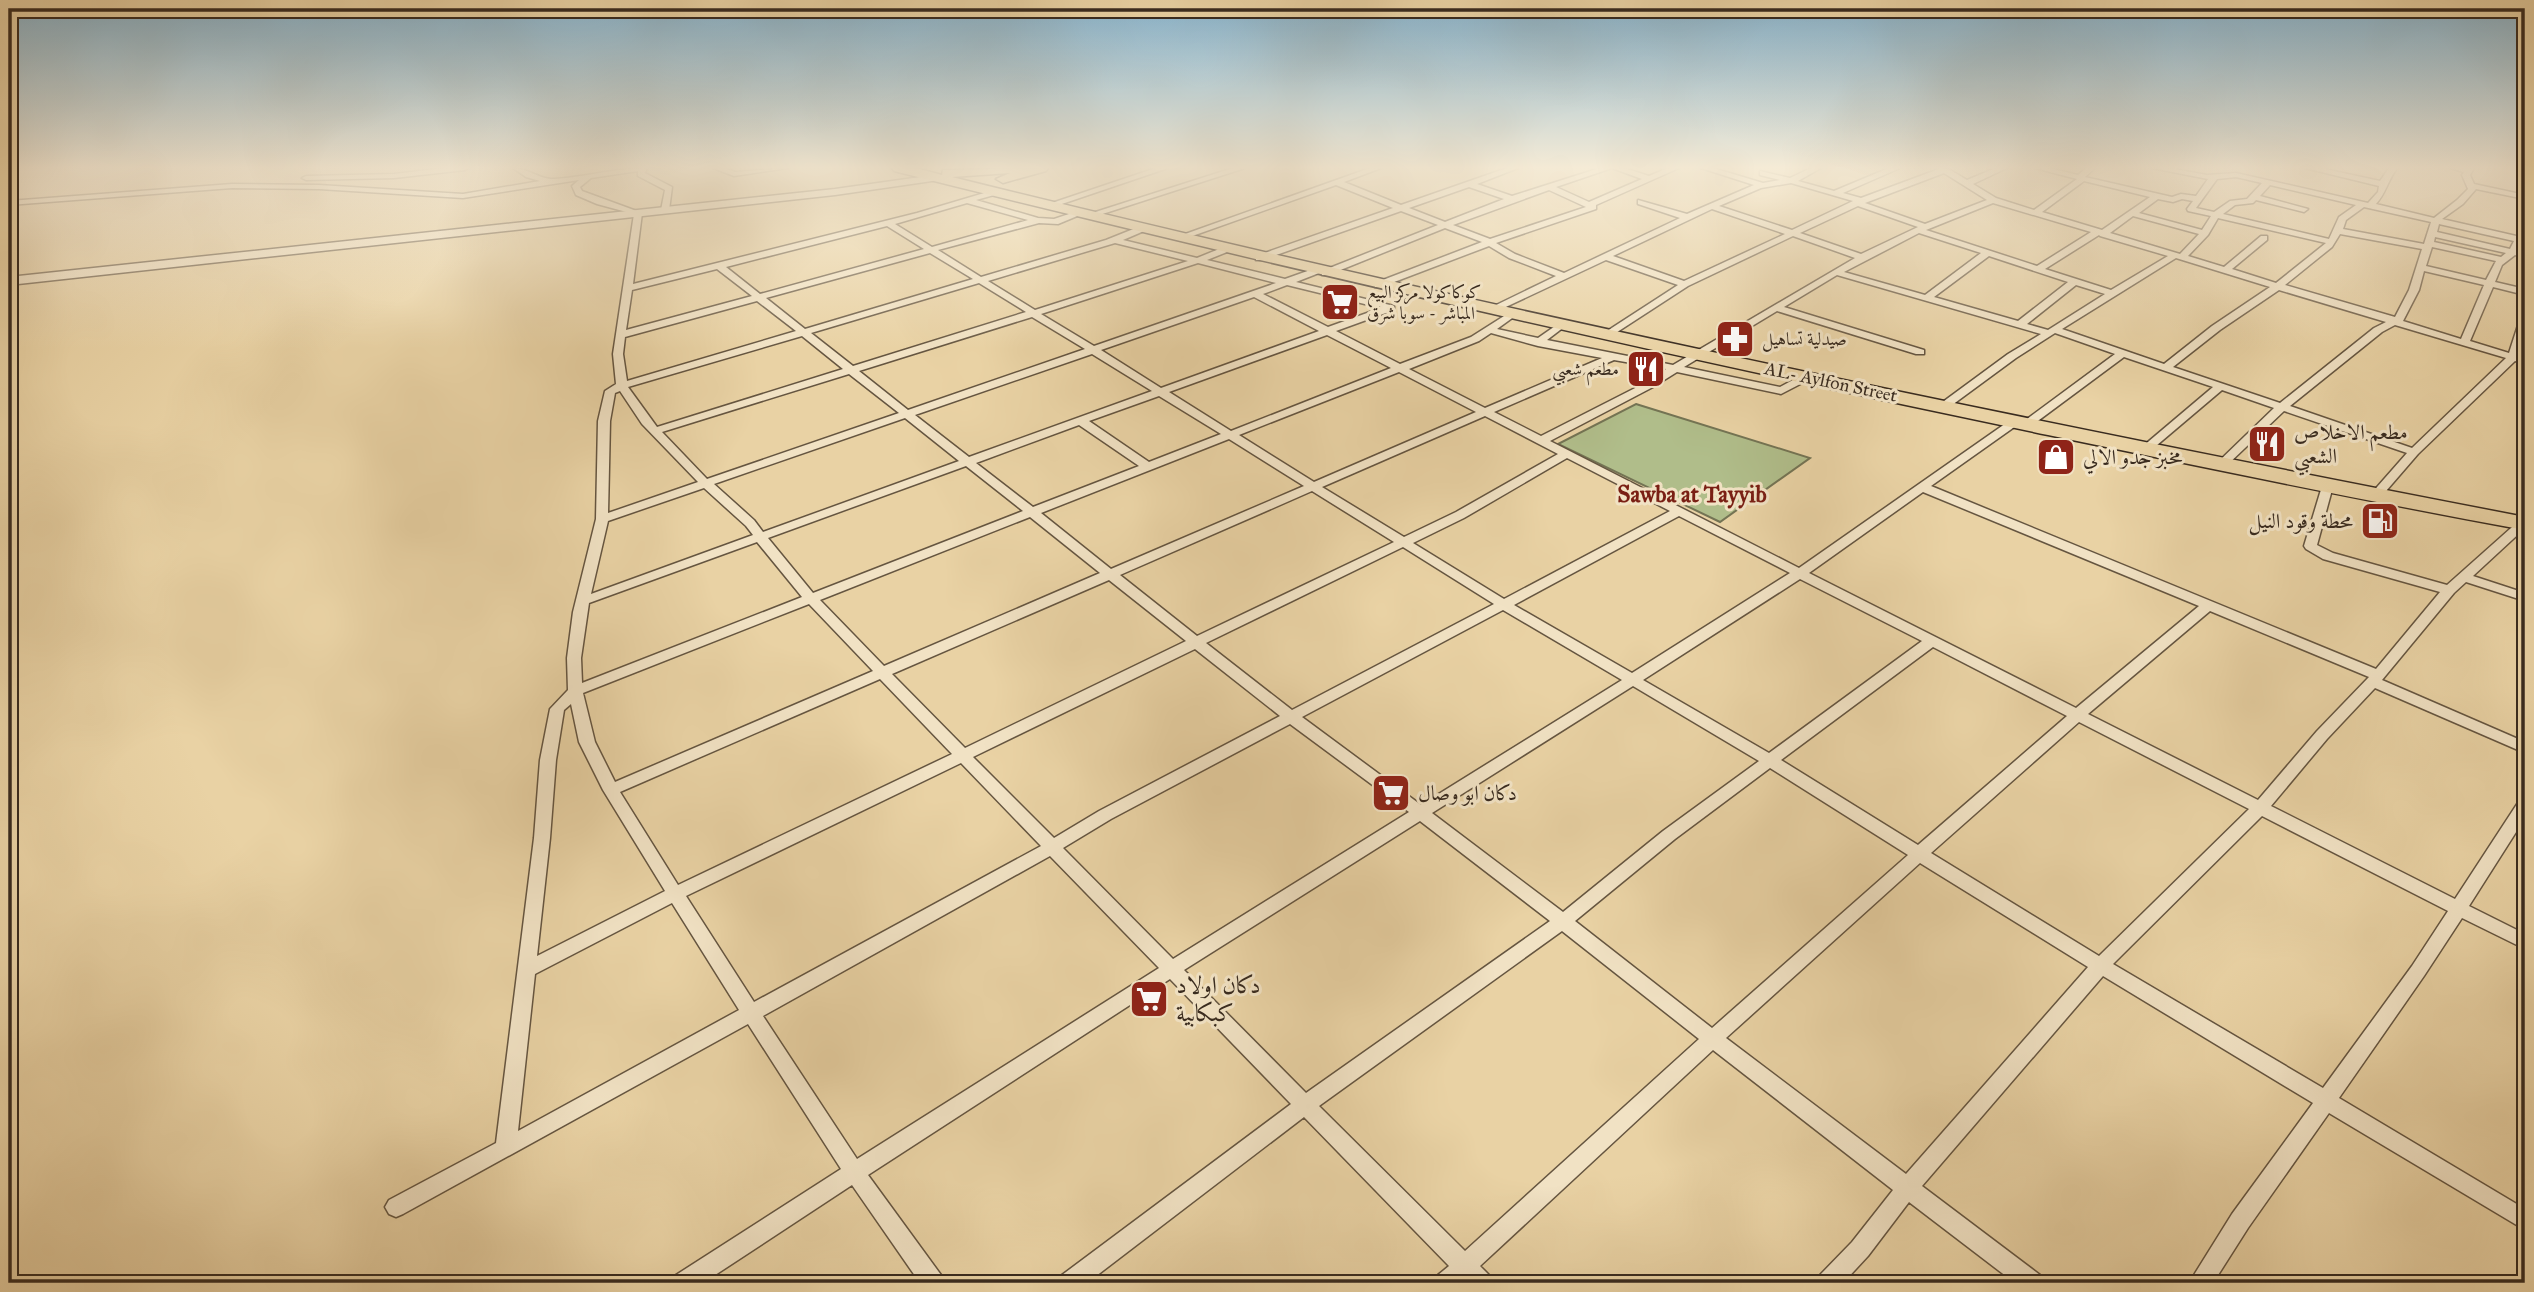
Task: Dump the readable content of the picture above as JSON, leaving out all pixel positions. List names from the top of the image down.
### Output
{
  "streets": {
    "highway": ["AL- Aylfon Street"]
  },
  "districts": ["Sawba at Tayyib"],
  "places": {
    "supermarket": ["كوكاكولا مركز البيع المباشر - سوبا شرق", "دكان ابو وصال", "دكان اولاد كبكابية"],
    "pharmacy": ["صيدلية تساهيل"],
    "restaurant": ["مطعم شعبي", "مطعم الاخلاص الشعبي"],
    "shop": ["مخبز جدو الالي"],
    "fuel station": ["محطة وقود النيل"]
  }
}
